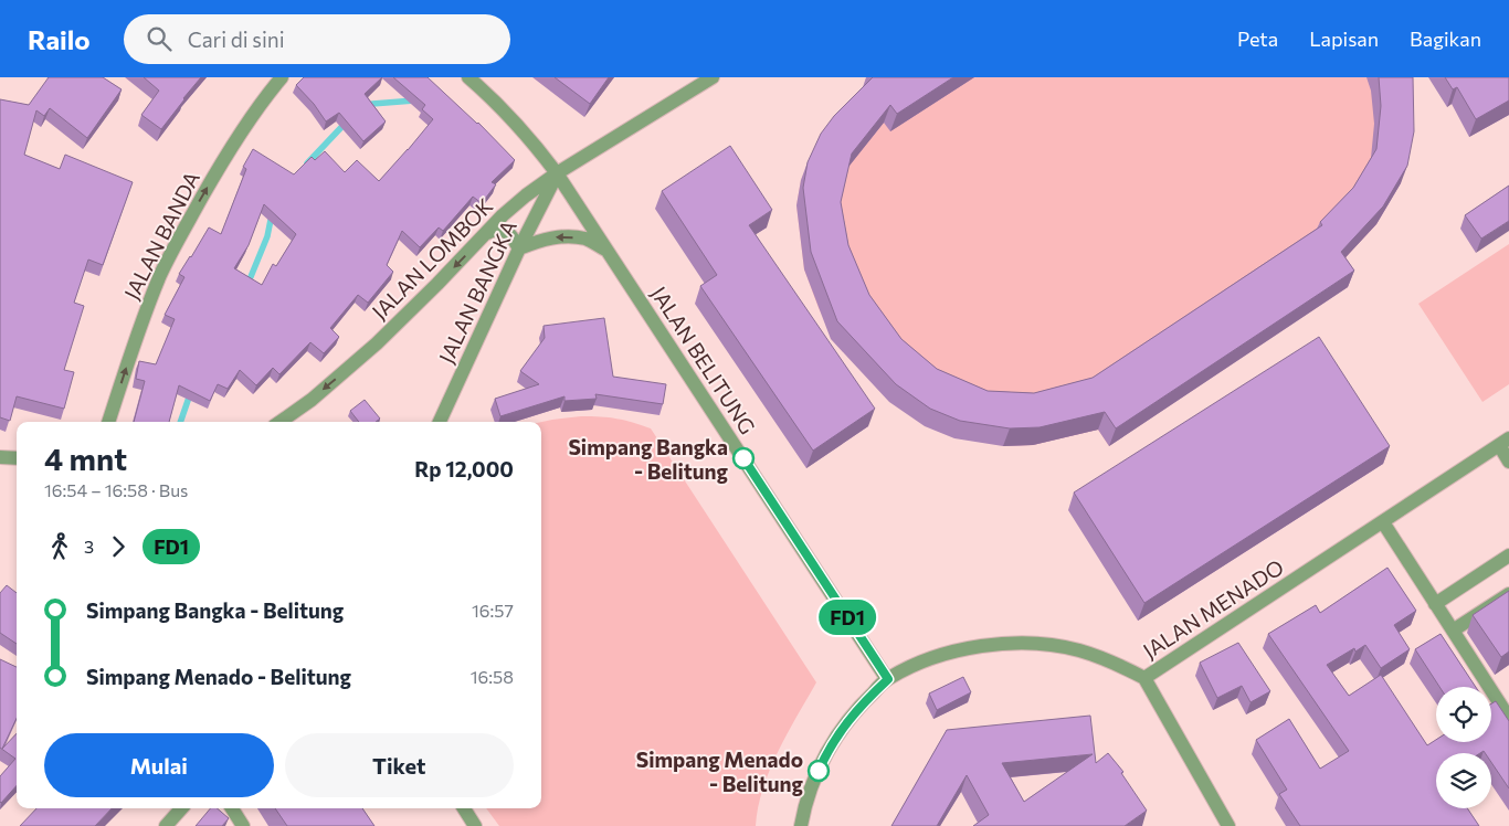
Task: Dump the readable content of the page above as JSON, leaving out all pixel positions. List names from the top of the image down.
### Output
{
  "streets": {
    "street": [
      "JALAN BANDA",
      "JALAN LOMBOK",
      "JALAN BANGKA",
      "JALAN BELITUNG",
      "JALAN MENADO"
    ]
  },
  "crossings": [
    ["JALAN LOMBOK", "JALAN BANGKA"],
    ["JALAN LOMBOK", "JALAN BELITUNG"],
    ["JALAN BANGKA", "JALAN BELITUNG"],
    ["JALAN BELITUNG", "JALAN MENADO"]
  ],
  "one_way": ["JALAN BANDA", "JALAN LOMBOK"],
  "places": ["Simpang Bangka - Belitung", "Simpang Menado - Belitung"],
  "lines": ["bus line FD1"],
  "page": {
    "header": "Railo",
    "search": "Cari di sini",
    "nav": ["Peta", "Lapisan", "Bagikan"],
    "on_map": "FD1",
    "heading": ["4 mnt", "16:54 – 16:58 · Bus", "Rp 12,000"],
    "legs": ["3", "FD1"],
    "list": [
      {
        "name": "Simpang Bangka - Belitung",
        "value": "16:57"
      },
      {
        "name": "Simpang Menado - Belitung",
        "value": "16:58"
      }
    ],
    "buttons": ["Mulai", "Tiket"]
  }
}
